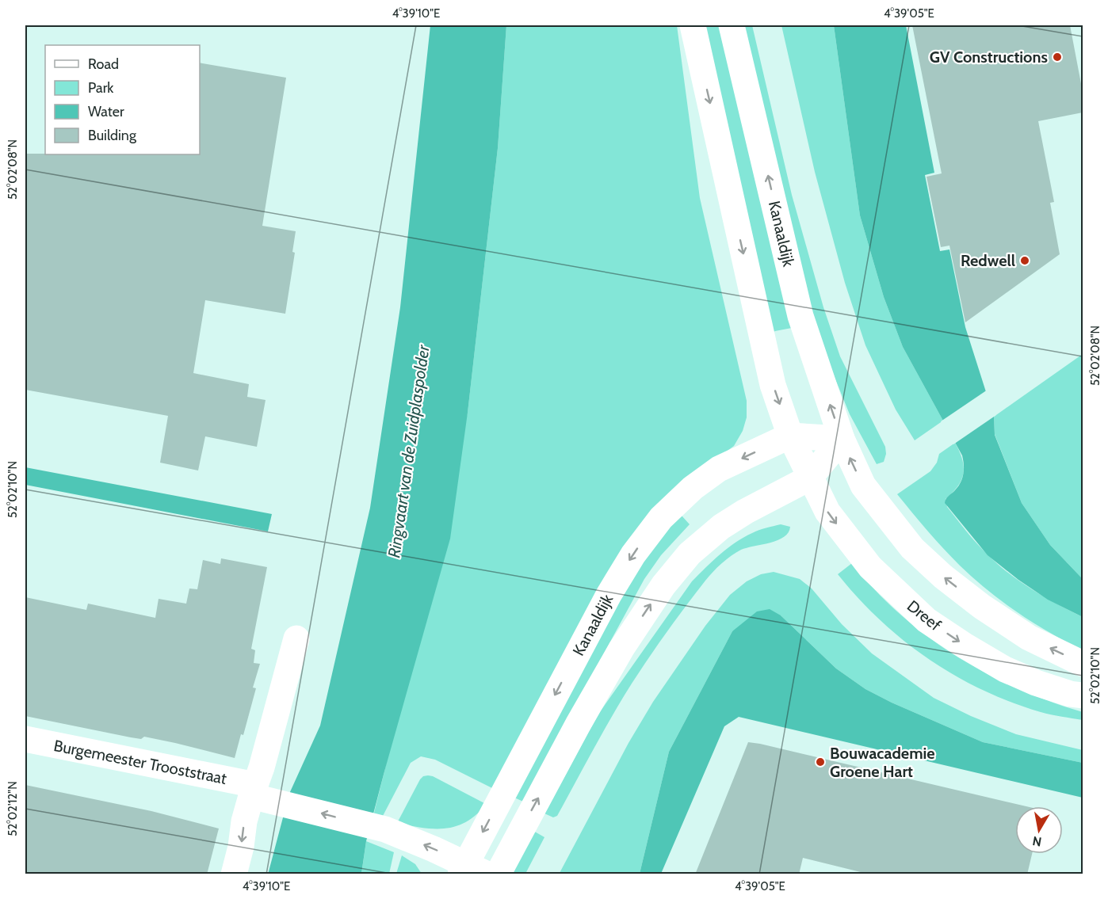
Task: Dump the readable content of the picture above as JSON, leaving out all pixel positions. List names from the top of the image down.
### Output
{
  "streets": {
    "main road": ["Kanaaldijk", "Dreef", "Burgemeester Trooststraat"]
  },
  "crossings": [
    ["Kanaaldijk", "Burgemeester Trooststraat"]
  ],
  "one_way": ["Burgemeester Trooststraat"],
  "water": ["Ringvaart van de Zuidplaspolder"],
  "places": ["GV Constructions", "Redwell", "Bouwacademie Groene Hart"],
  "legend": [
    "Road",
    "Park",
    "Water",
    "Building"
  ],
  "north": "bottom",
  "coordinates": [
    "4°39'10\"E",
    "4°39'05\"E",
    "52°02'08\"N",
    "52°02'10\"N",
    "52°02'12\"N"
  ]
}
